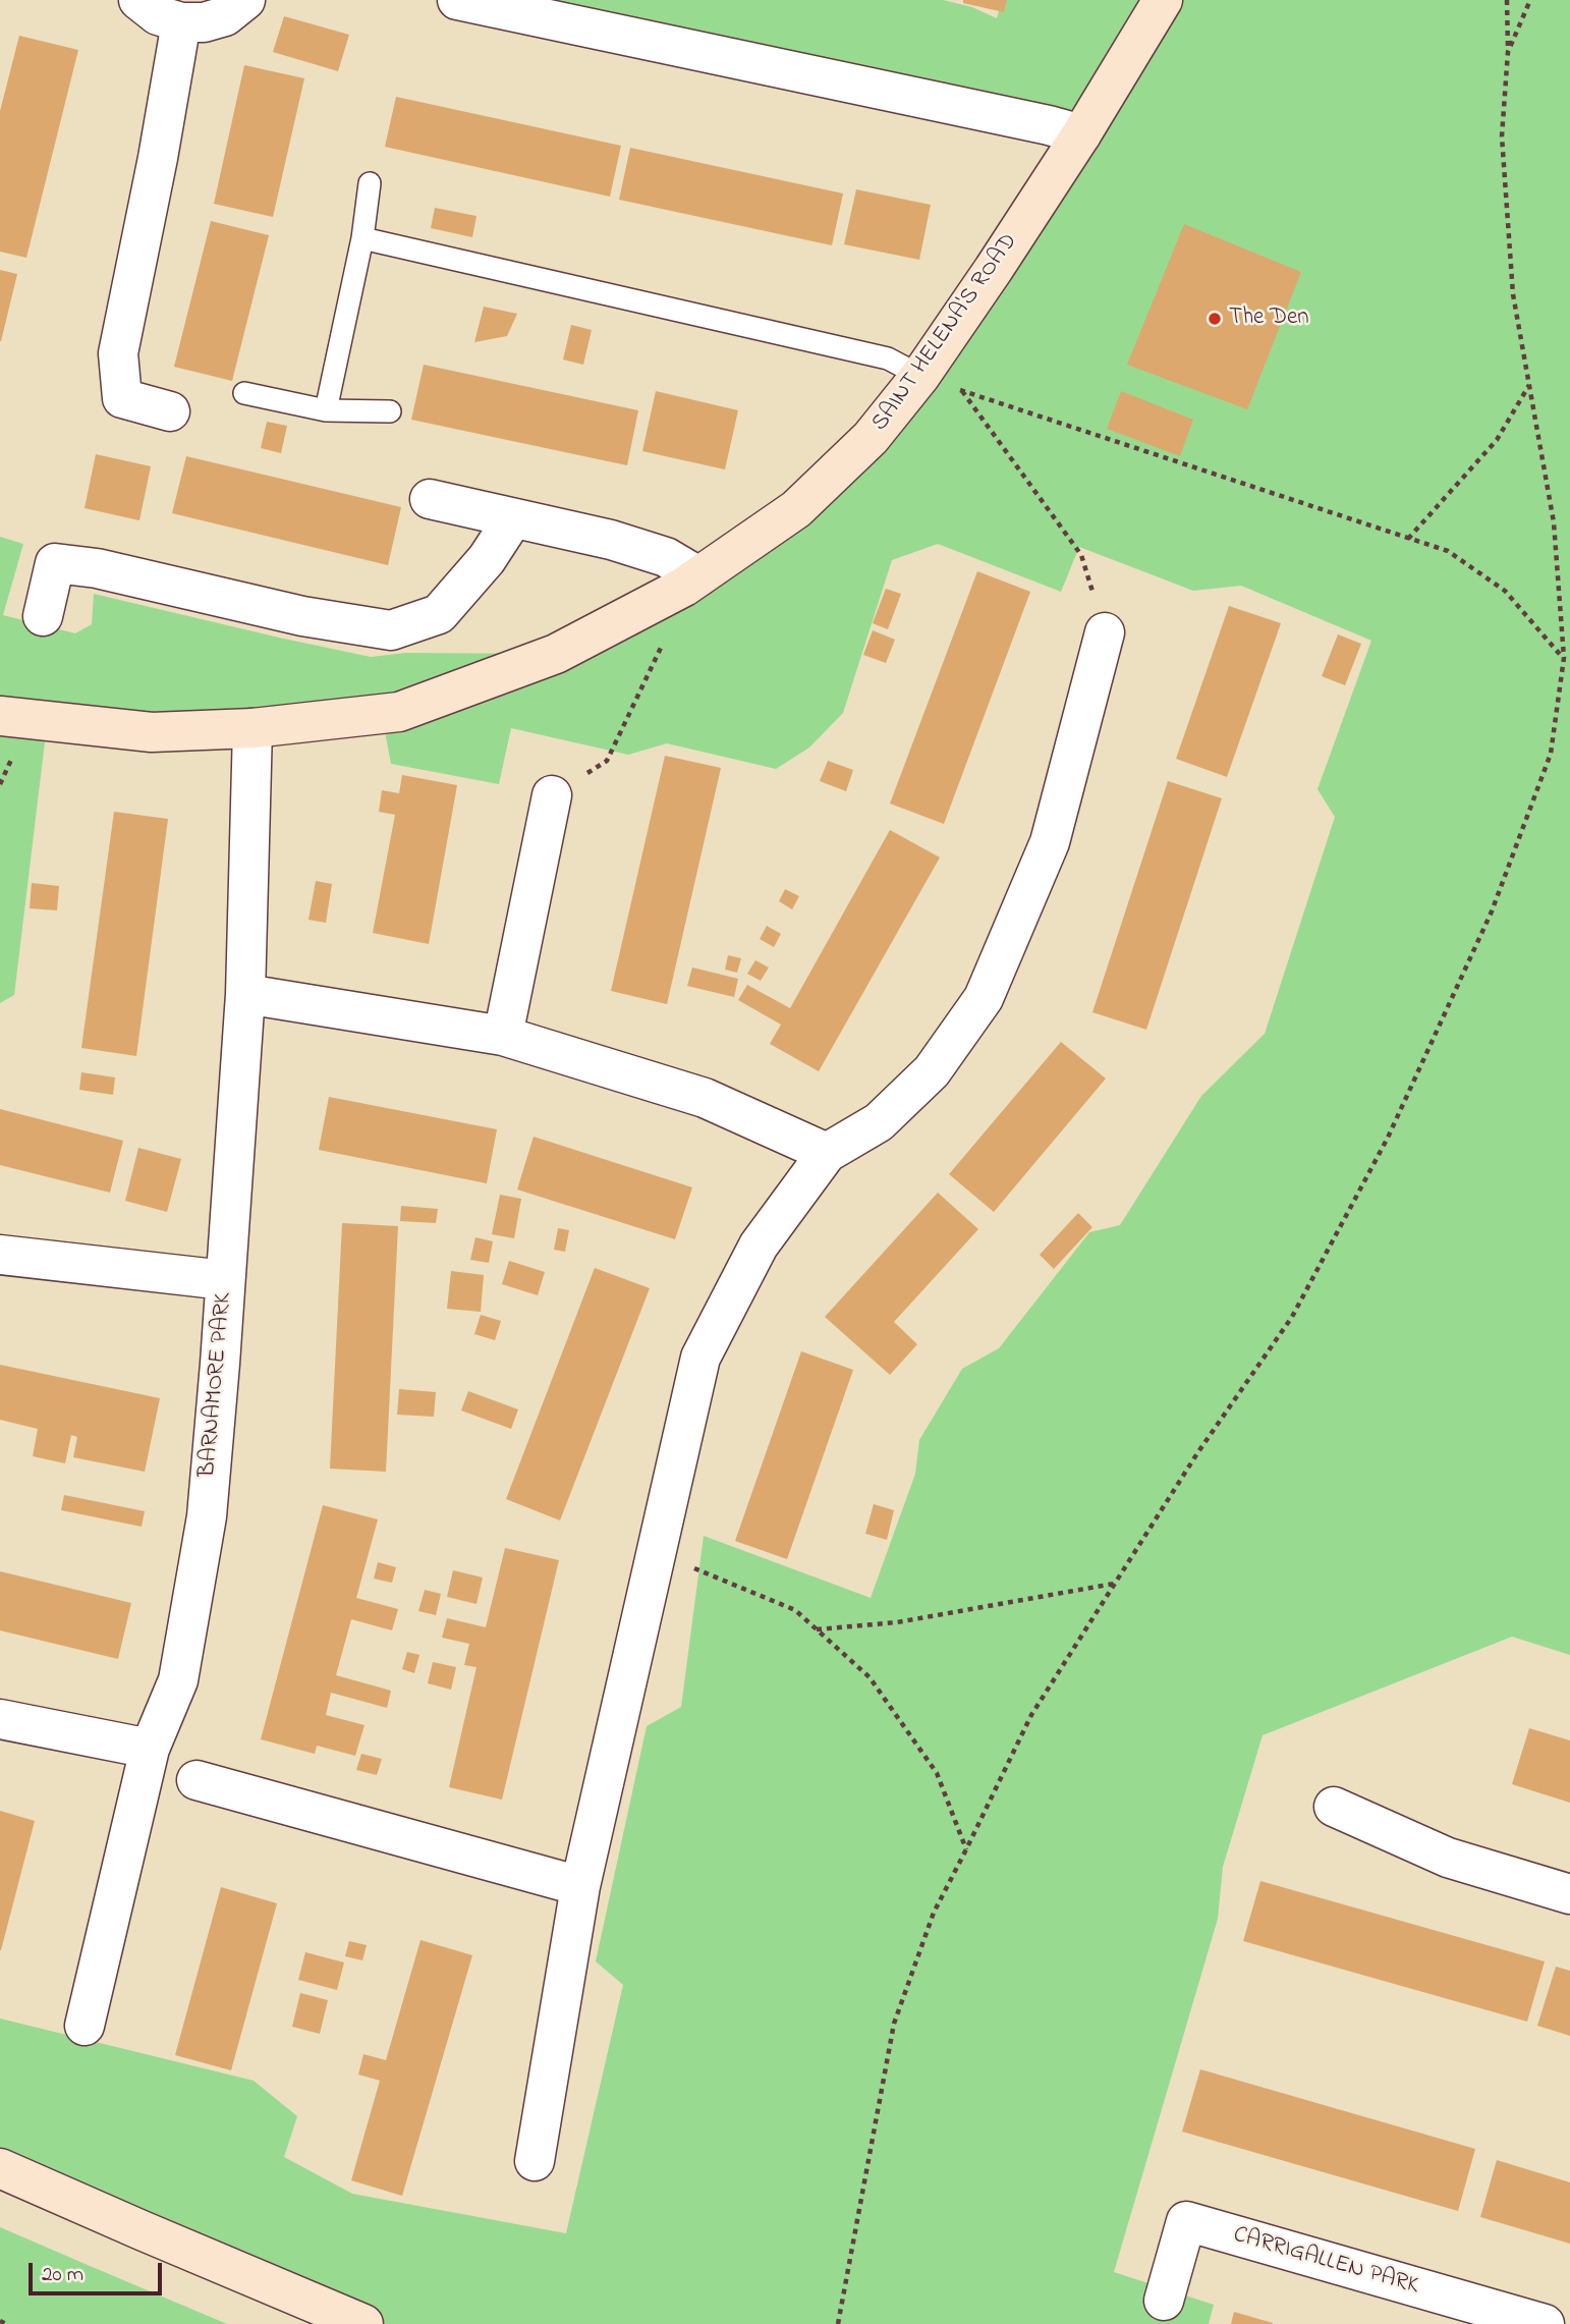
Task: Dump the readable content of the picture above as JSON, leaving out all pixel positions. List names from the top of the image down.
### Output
{
  "streets": {
    "street": ["SAINT HELENA'S ROAD", "BARNAMORE PARK", "CARRIGALLEN PARK"]
  },
  "crossings": [
    ["SAINT HELENA'S ROAD", "BARNAMORE PARK"]
  ],
  "places": ["The Den"],
  "scale_bar": "20 m"
}
